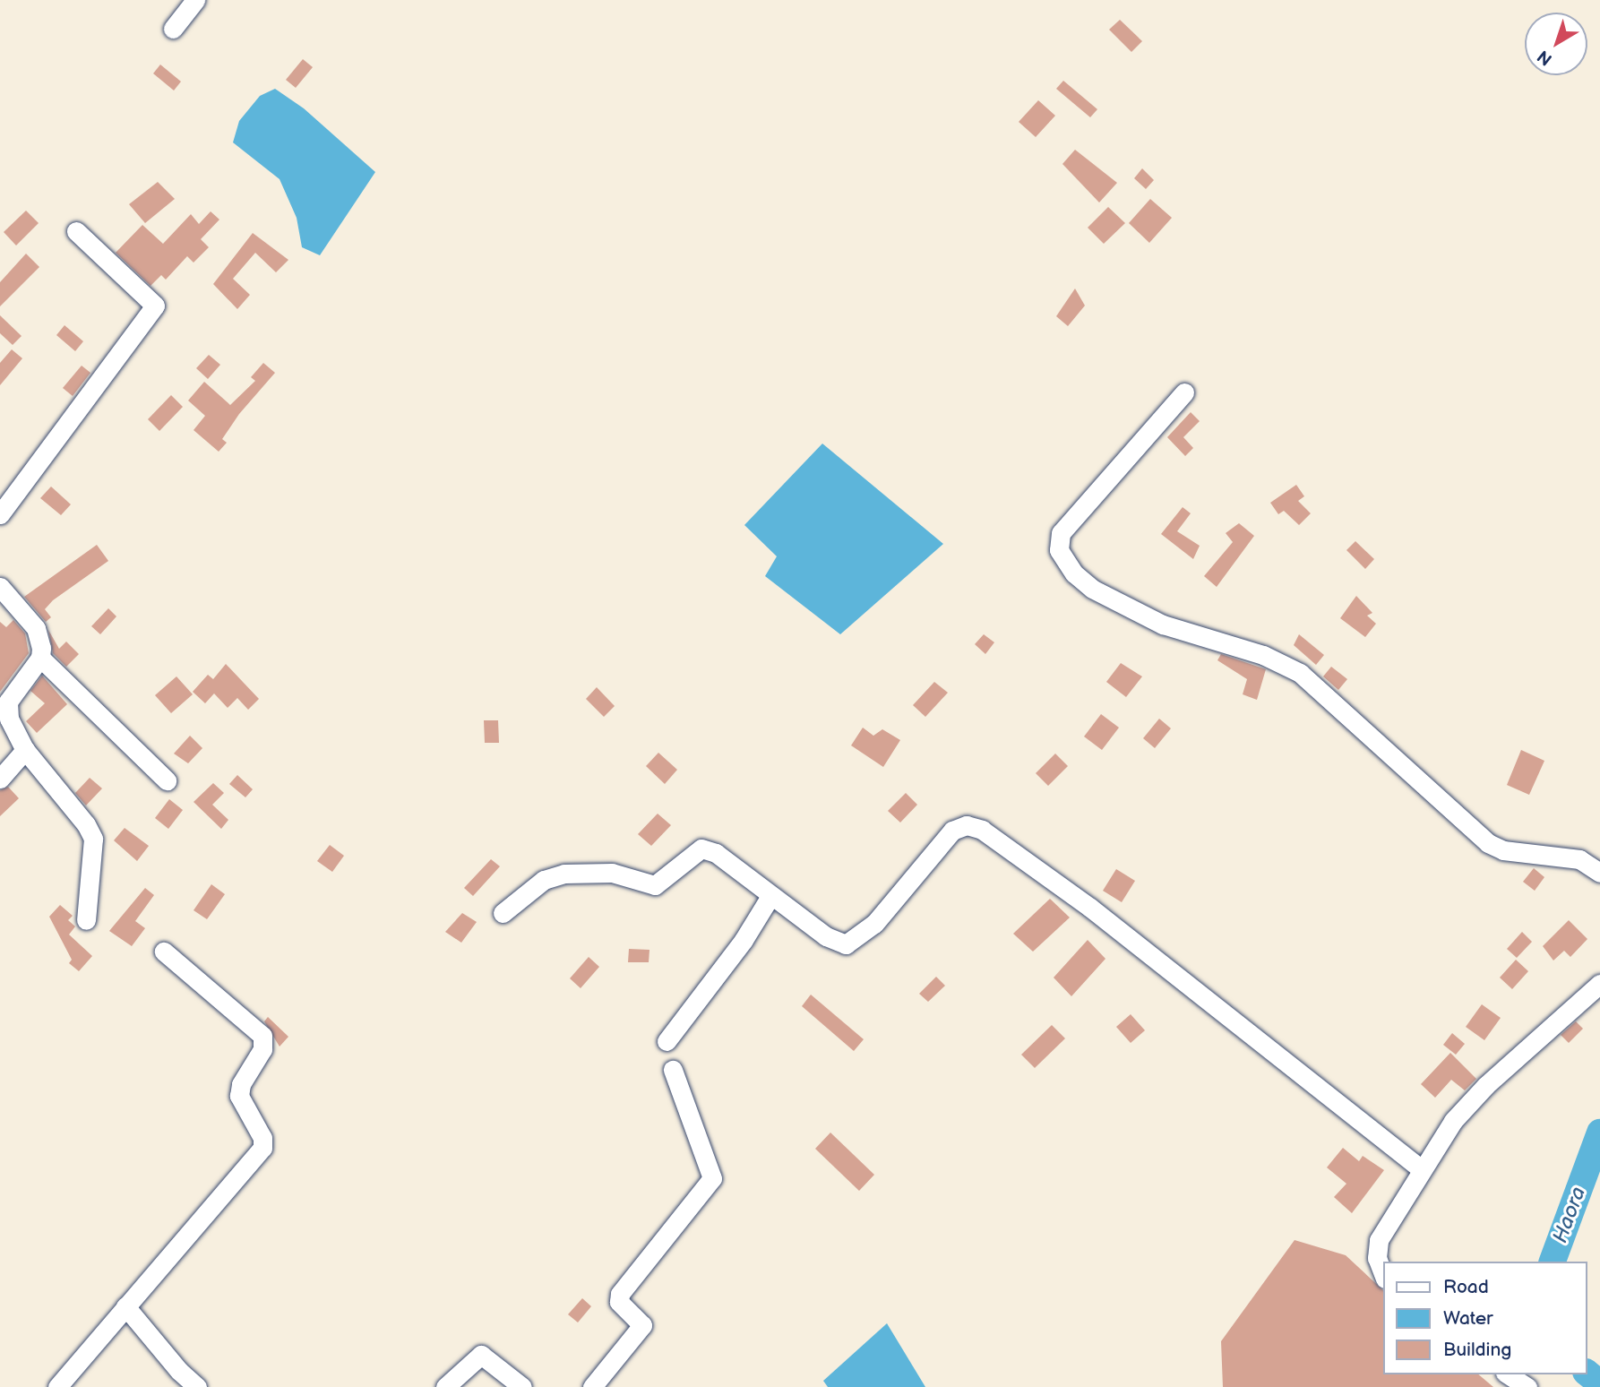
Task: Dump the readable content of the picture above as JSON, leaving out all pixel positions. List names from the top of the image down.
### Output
{
  "water": ["Haora"],
  "legend": ["Road", "Water", "Building"],
  "north": "bottom left"
}
